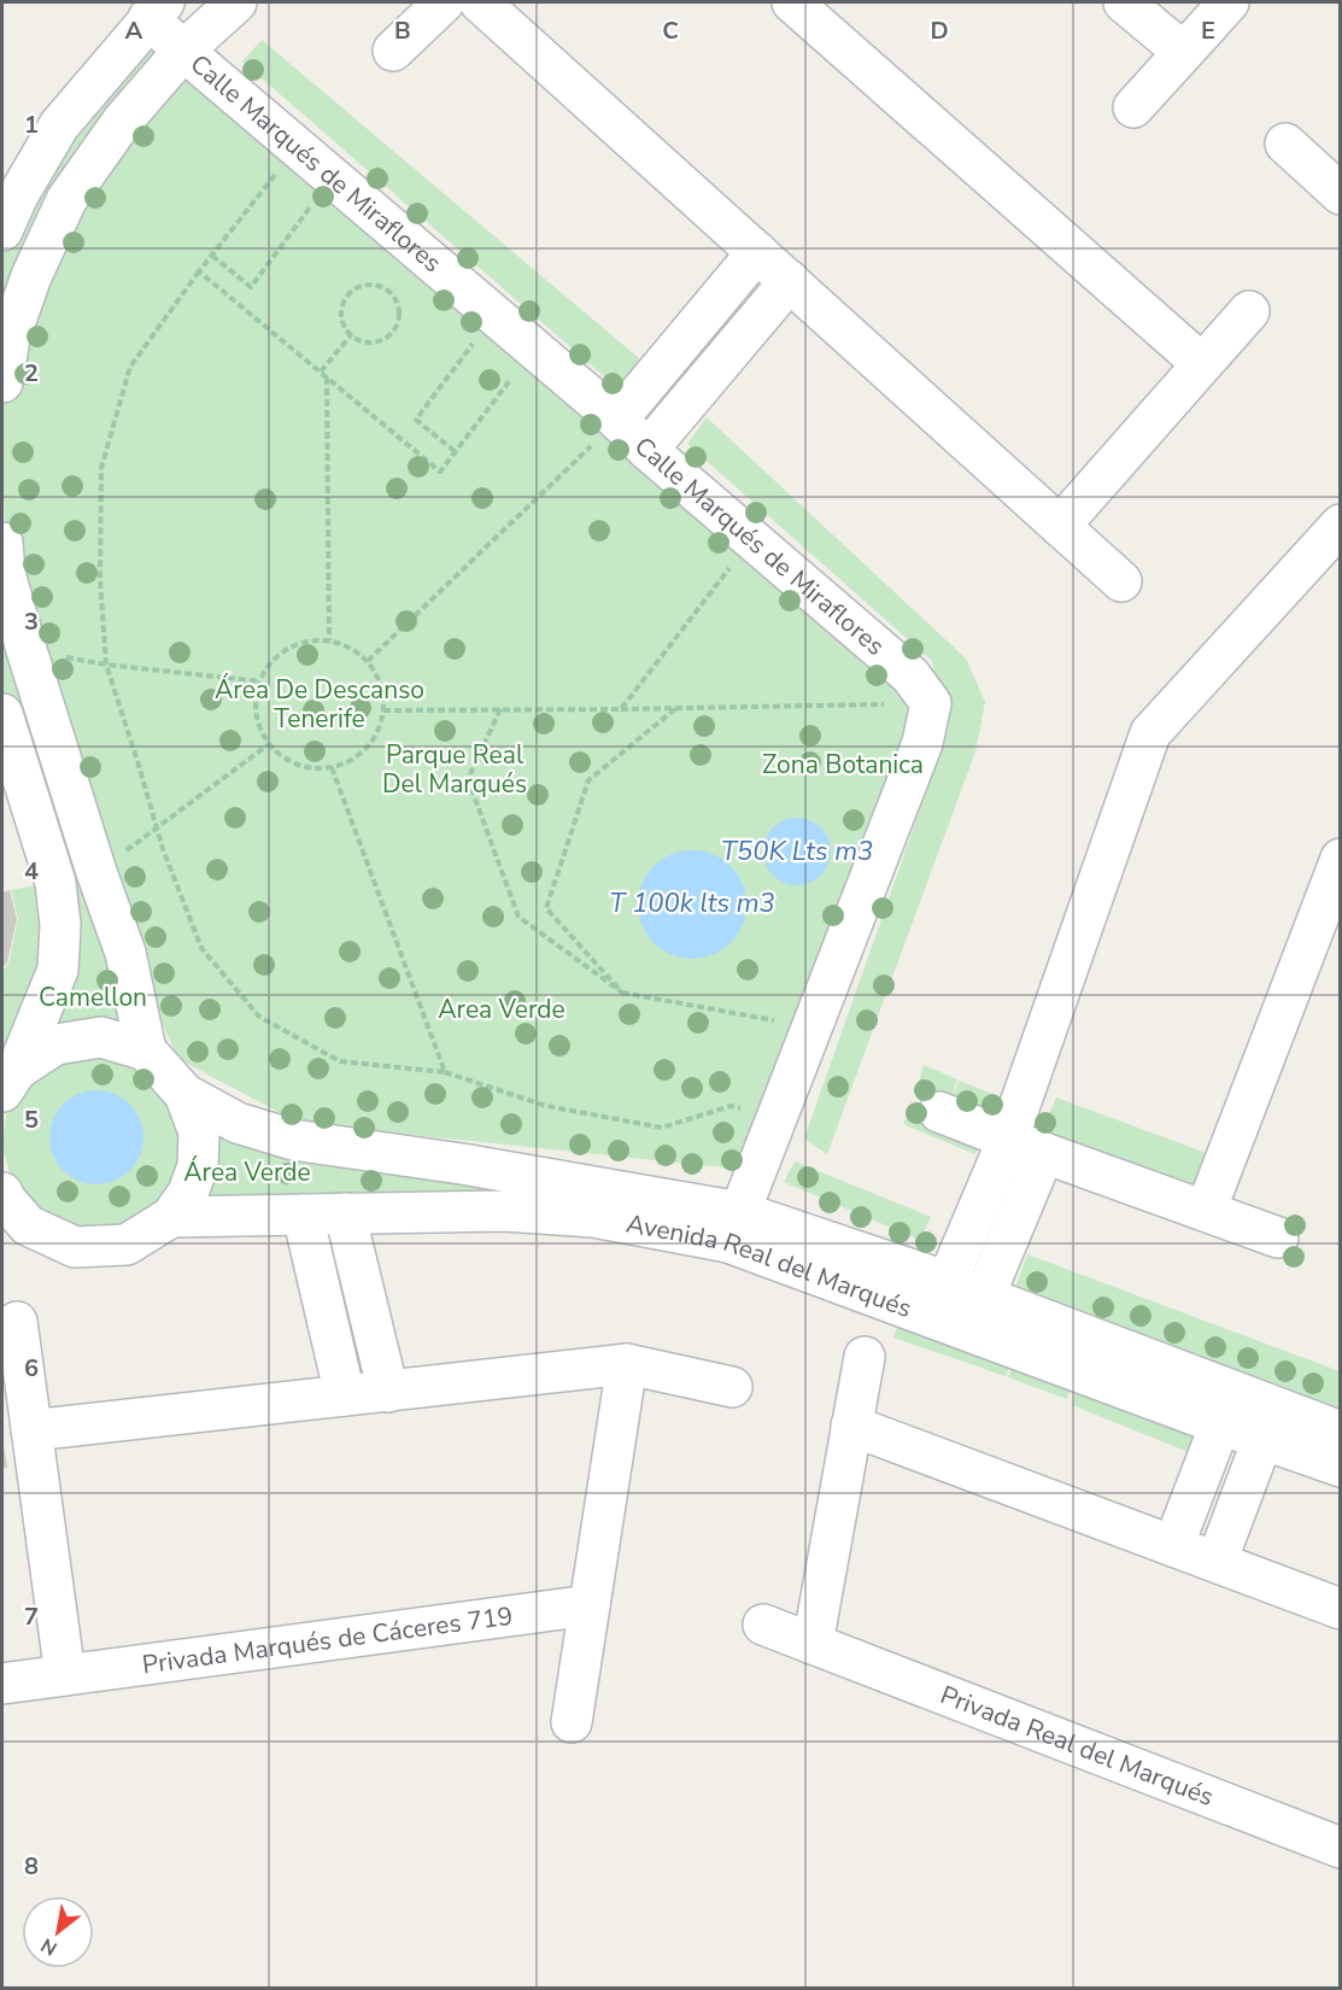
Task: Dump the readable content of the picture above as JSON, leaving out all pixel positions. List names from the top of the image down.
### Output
{
  "streets": {
    "street": [
      "Calle Marqués de Miraflores",
      "Avenida Real del Marqués",
      "Privada Marqués de Cáceres 719",
      "Privada Real del Marqués"
    ]
  },
  "water": ["T50K Lts m3", "T 100k lts m3"],
  "parks": [
    "Área De Descanso Tenerife",
    "Parque Real Del Marqués",
    "Zona Botanica",
    "Camellon",
    "Area Verde",
    "Área Verde"
  ],
  "north": "bottom left",
  "grid": {
    "columns": [
      "A",
      "B",
      "C",
      "D",
      "E"
    ],
    "rows": [
      "1",
      "2",
      "3",
      "4",
      "5",
      "6",
      "7",
      "8"
    ]
  }
}
